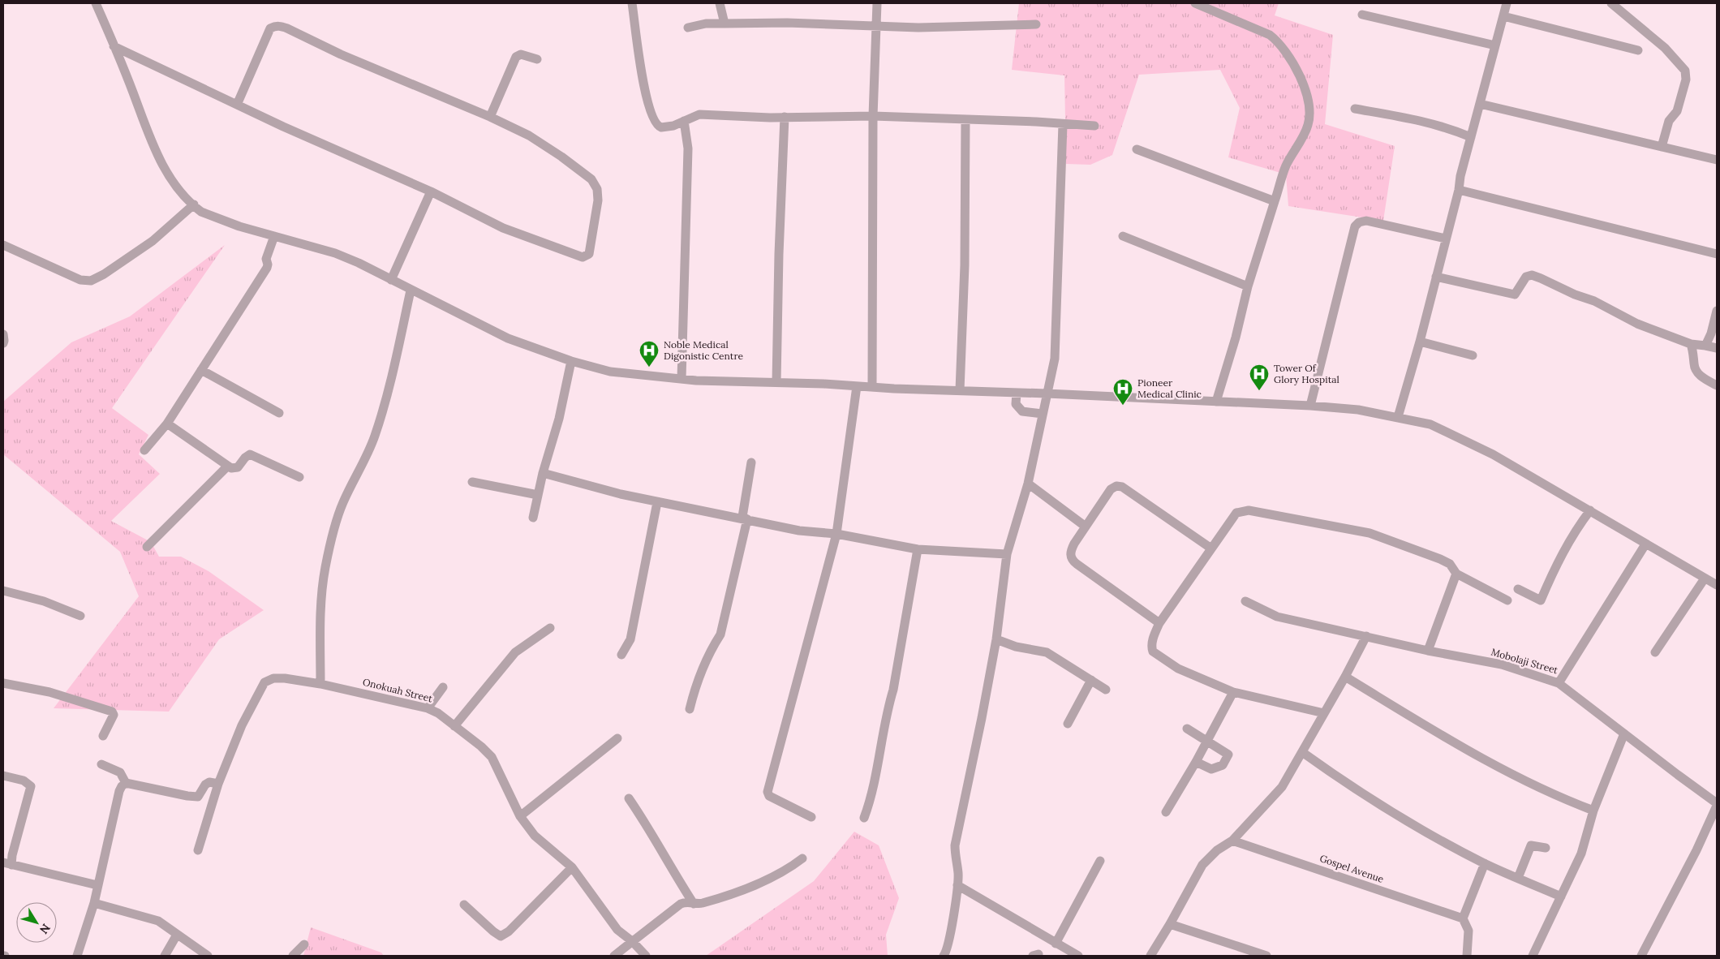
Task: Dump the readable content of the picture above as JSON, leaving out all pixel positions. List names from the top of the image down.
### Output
{
  "streets": {
    "street": ["Mobolaji Street", "Onokuah Street", "Gospel Avenue"]
  },
  "places": {
    "hospital": ["Noble Medical Digonistic Centre", "Tower Of Glory Hospital", "Pioneer Medical Clinic"]
  },
  "north": "bottom right"
}
